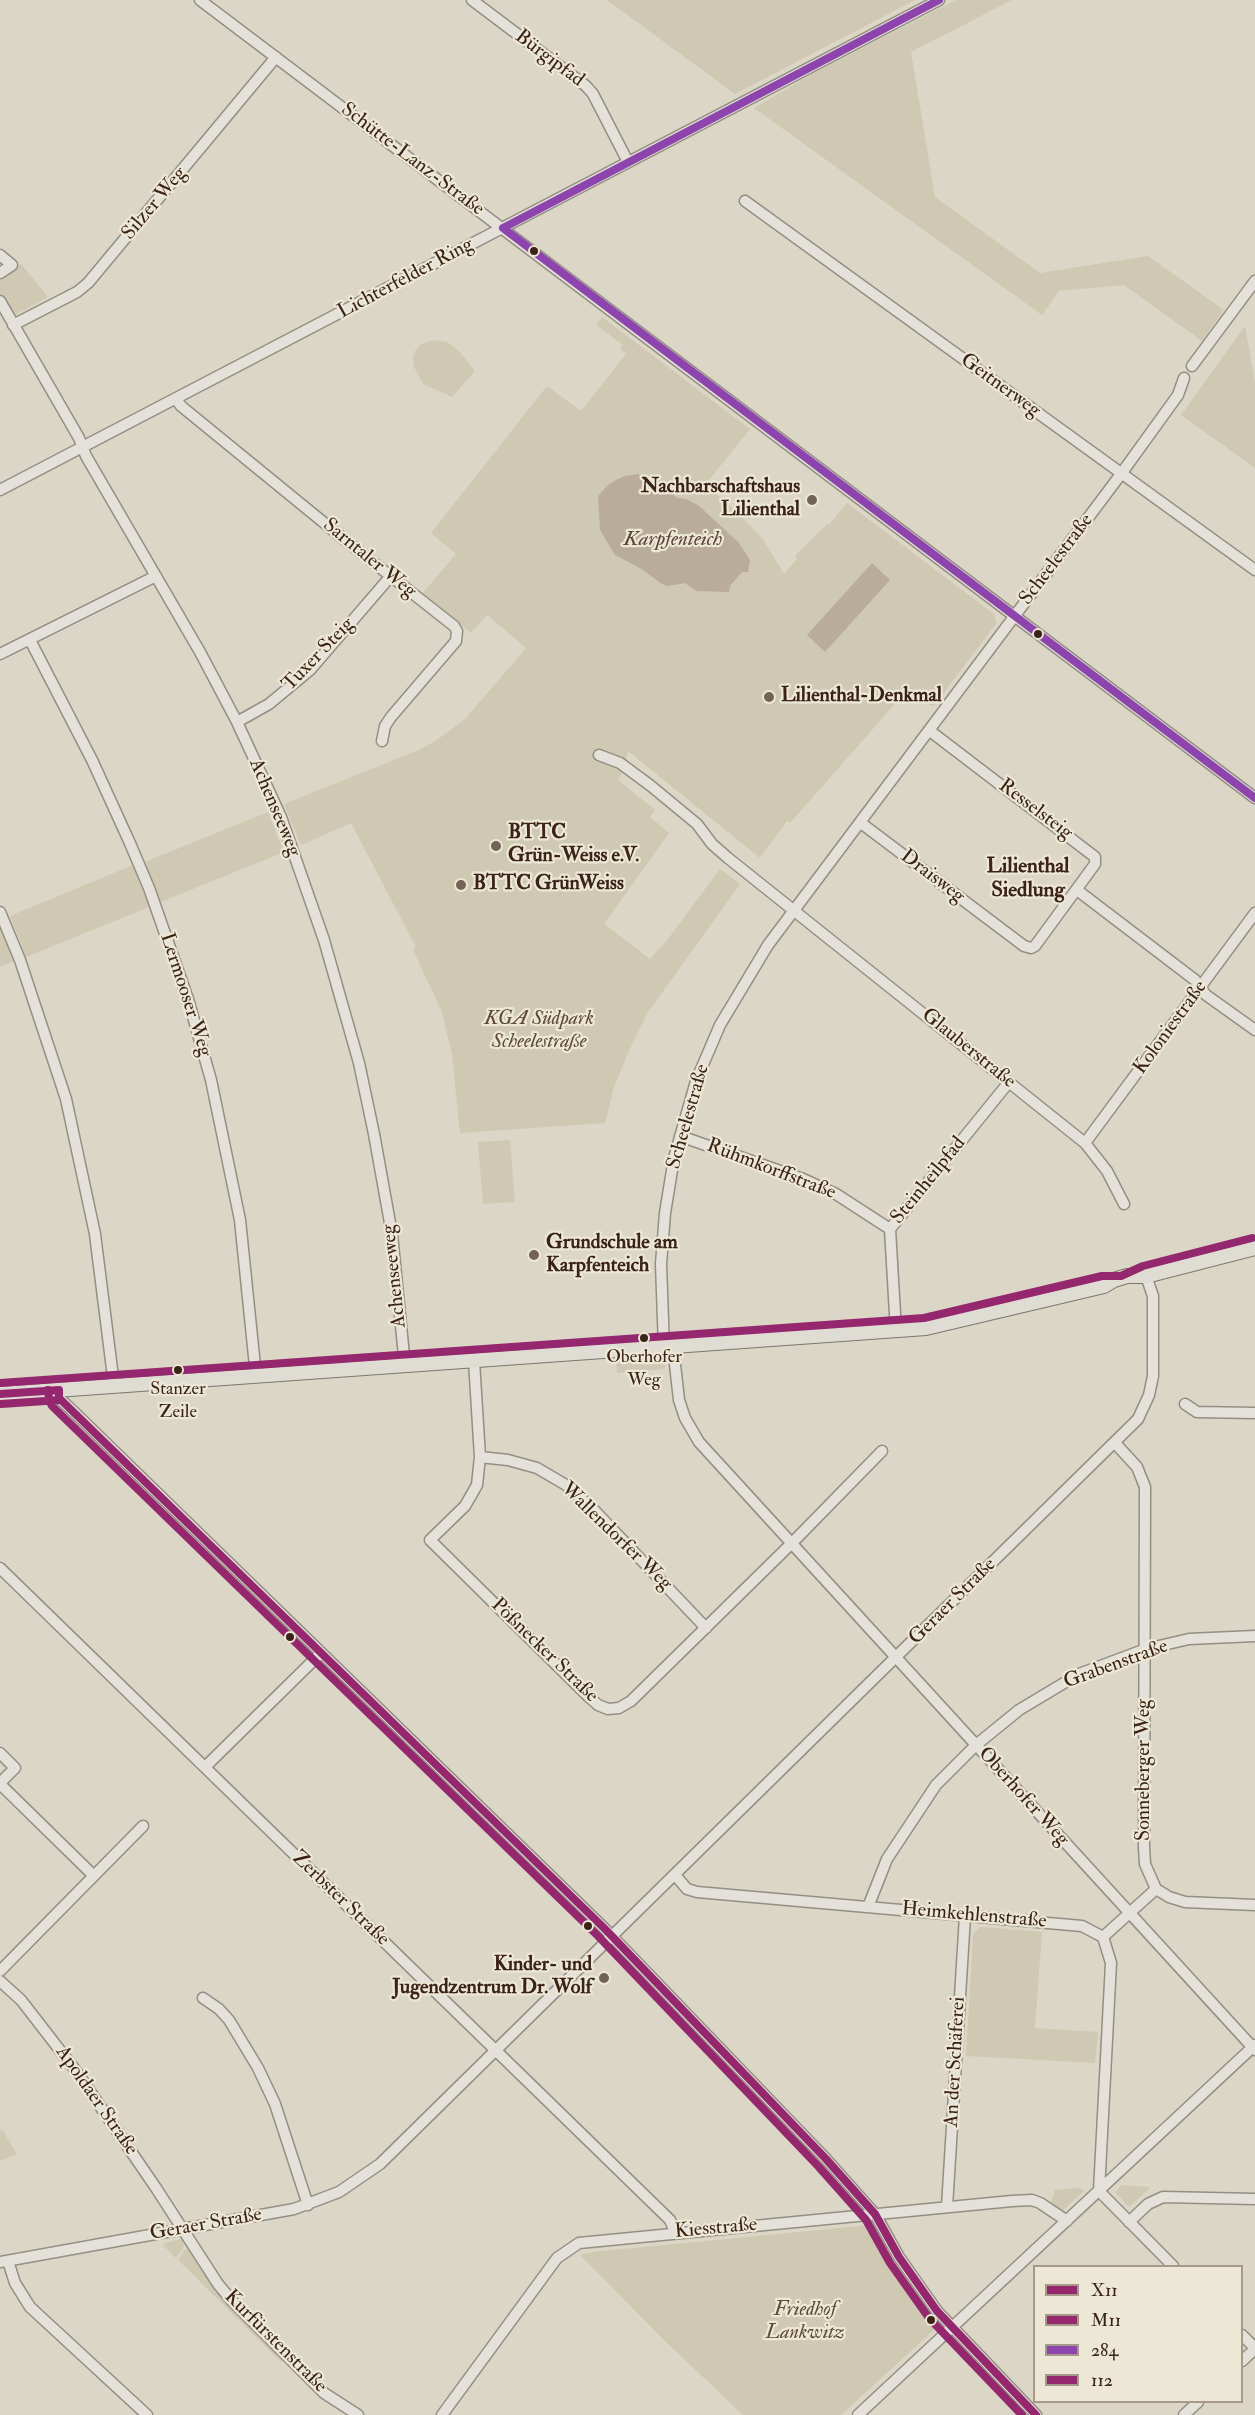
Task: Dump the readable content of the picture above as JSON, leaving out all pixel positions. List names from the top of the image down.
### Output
{
  "streets": {
    "street": [
      "Bürgipfad",
      "Schütte-Lanz-Straße",
      "Silzer Weg",
      "Lichterfelder Ring",
      "Geitnerweg",
      "Sarntaler Weg",
      "Scheelestraße",
      "Tuxer Steig",
      "Achenseeweg",
      "Resselsteig",
      "Draisweg",
      "Lermooser Weg",
      "Koloniestraße",
      "Glauberstraße",
      "Rühmkorffstraße",
      "Steinheilpfad",
      "Wallendorfer Weg",
      "Geraer Straße",
      "Pößnecker Straße",
      "Grabenstraße",
      "Sonneberger Weg",
      "Oberhofer Weg",
      "Zerbster Straße",
      "Heimkehlenstraße",
      "An der Schäferei",
      "Apoldaer Straße",
      "Kiesstraße",
      "Kurfürstenstraße"
    ]
  },
  "crossings": [
    ["Bürgipfad", "Lichterfelder Ring"],
    ["Schütte-Lanz-Straße", "Silzer Weg"],
    ["Schütte-Lanz-Straße", "Lichterfelder Ring"],
    ["Schütte-Lanz-Straße", "Scheelestraße"],
    ["Silzer Weg", "Achenseeweg"],
    ["Lichterfelder Ring", "Sarntaler Weg"],
    ["Lichterfelder Ring", "Achenseeweg"],
    ["Geitnerweg", "Scheelestraße"],
    ["Sarntaler Weg", "Tuxer Steig"],
    ["Scheelestraße", "Resselsteig"],
    ["Scheelestraße", "Draisweg"],
    ["Scheelestraße", "Glauberstraße"],
    ["Scheelestraße", "Rühmkorffstraße"],
    ["Scheelestraße", "Oberhofer Weg"],
    ["Tuxer Steig", "Achenseeweg"],
    ["Resselsteig", "Draisweg"],
    ["Koloniestraße", "Glauberstraße"],
    ["Glauberstraße", "Steinheilpfad"],
    ["Rühmkorffstraße", "Steinheilpfad"],
    ["Wallendorfer Weg", "Pößnecker Straße"],
    ["Geraer Straße", "Sonneberger Weg"],
    ["Geraer Straße", "Oberhofer Weg"],
    ["Geraer Straße", "Zerbster Straße"],
    ["Geraer Straße", "Heimkehlenstraße"],
    ["Geraer Straße", "Apoldaer Straße"],
    ["Geraer Straße", "Kurfürstenstraße"],
    ["Pößnecker Straße", "Oberhofer Weg"],
    ["Grabenstraße", "Sonneberger Weg"],
    ["Grabenstraße", "Oberhofer Weg"],
    ["Grabenstraße", "Heimkehlenstraße"],
    ["Zerbster Straße", "Kiesstraße"],
    ["Heimkehlenstraße", "An der Schäferei"],
    ["An der Schäferei", "Kiesstraße"],
    ["Apoldaer Straße", "Kurfürstenstraße"]
  ],
  "districts": ["Lilienthal Siedlung"],
  "water": ["Karpfenteich"],
  "parks": ["KGA Südpark Scheelestraße", "Friedhof Lankwitz"],
  "places": [
    "Nachbarschaftshaus Lilienthal",
    "Lilienthal-Denkmal",
    "BTTC Grün-Weiss e.V.",
    "BTTC GrünWeiss",
    "Grundschule am Karpfenteich",
    "Oberhofer Weg",
    "Stanzer Zeile",
    "Kinder- und Jugendzentrum Dr. Wolf"
  ],
  "lines": [
    "transit line 284",
    "transit line 112",
    "transit line X11",
    "transit line M11"
  ],
  "legend": [
    "X11",
    "M11",
    "284",
    "112"
  ]
}
